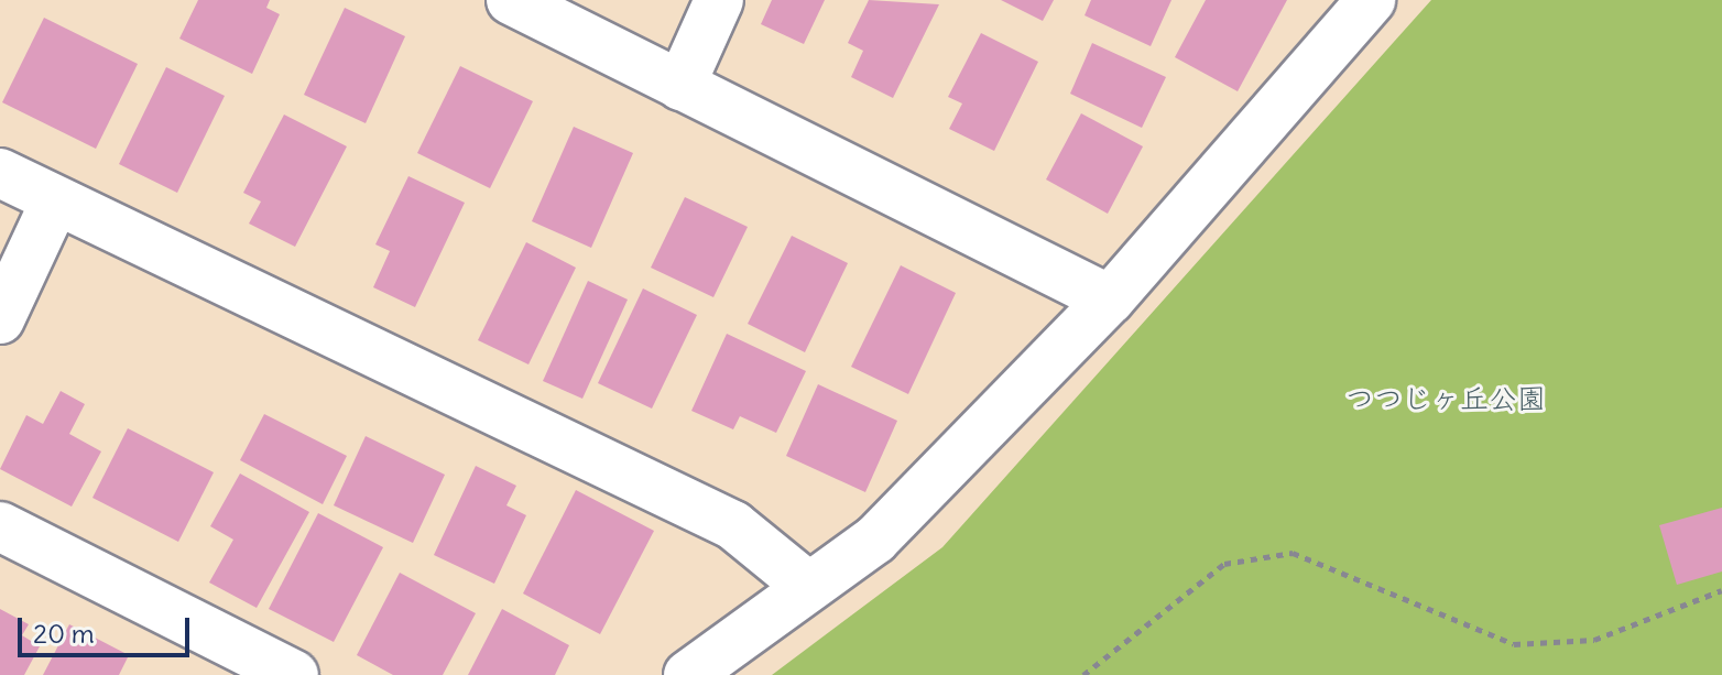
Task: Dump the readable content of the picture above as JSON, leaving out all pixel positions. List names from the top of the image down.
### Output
{
  "parks": ["つつじヶ丘公園"],
  "scale_bar": "20 m"
}
